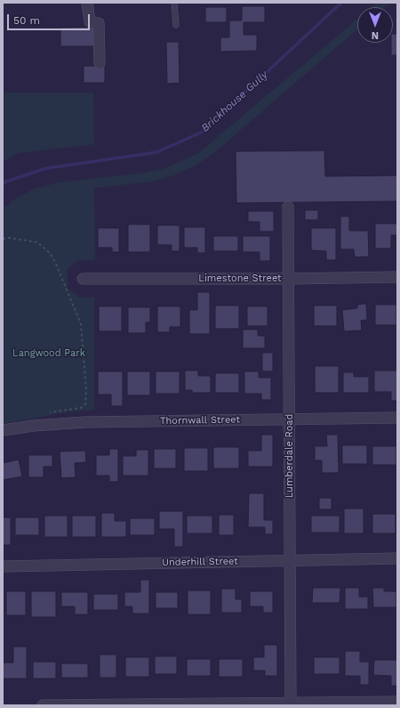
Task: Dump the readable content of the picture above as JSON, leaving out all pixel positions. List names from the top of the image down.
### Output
{
  "streets": {
    "street": [
      "Limestone Street",
      "Thornwall Street",
      "Lumberdale Road",
      "Underhill Street"
    ]
  },
  "crossings": [
    ["Limestone Street", "Lumberdale Road"],
    ["Thornwall Street", "Lumberdale Road"],
    ["Lumberdale Road", "Underhill Street"]
  ],
  "water": ["Brickhouse Gully"],
  "parks": ["Langwood Park"],
  "scale_bar": "50 m",
  "north": "bottom"
}
